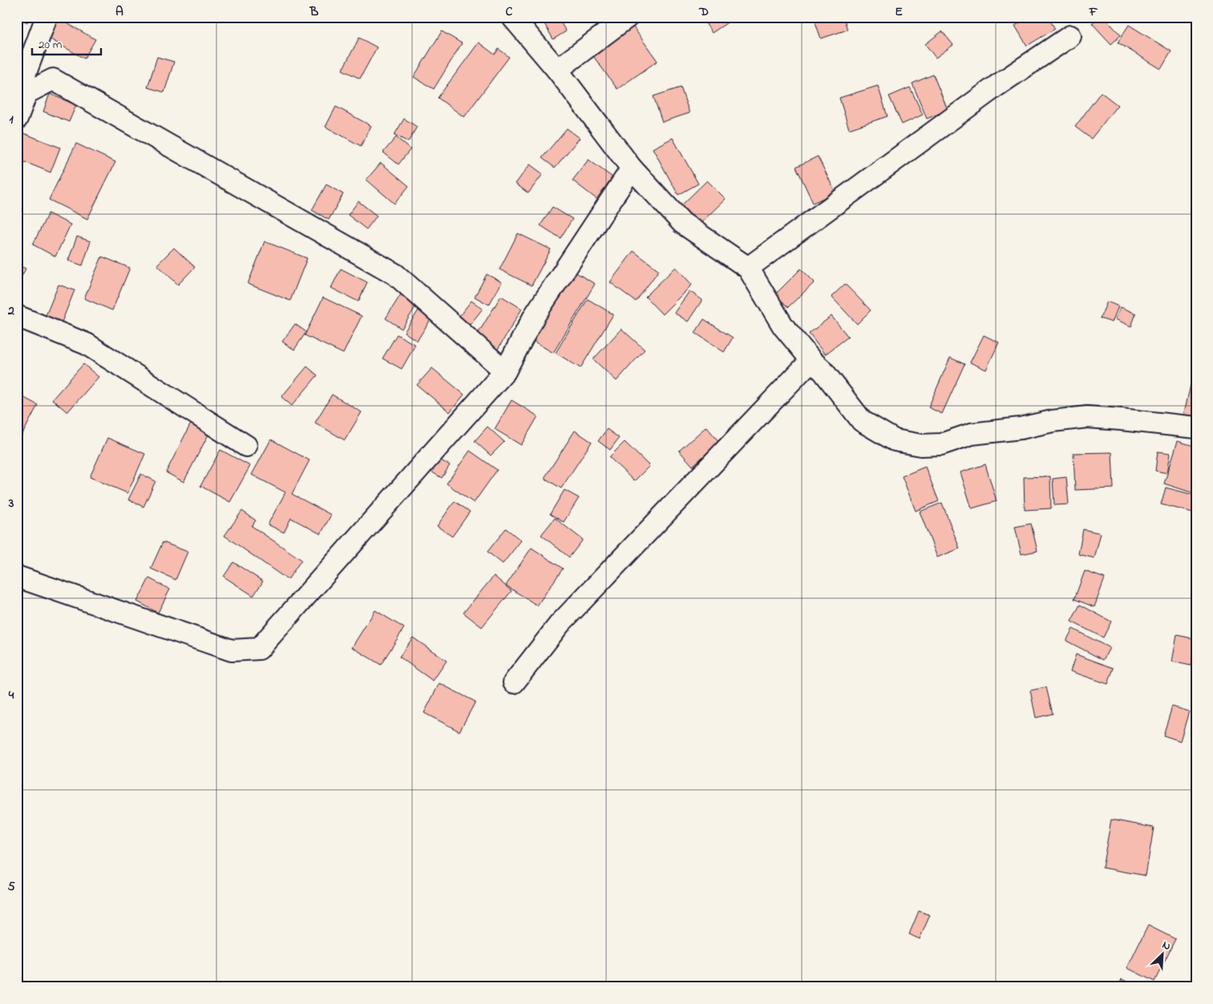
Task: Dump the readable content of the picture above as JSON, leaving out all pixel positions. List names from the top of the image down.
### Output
{
  "scale_bar": "20 m",
  "north": "top right",
  "grid": {
    "columns": [
      "A",
      "B",
      "C",
      "D",
      "E",
      "F"
    ],
    "rows": [
      "1",
      "2",
      "3",
      "4",
      "5"
    ]
  }
}
